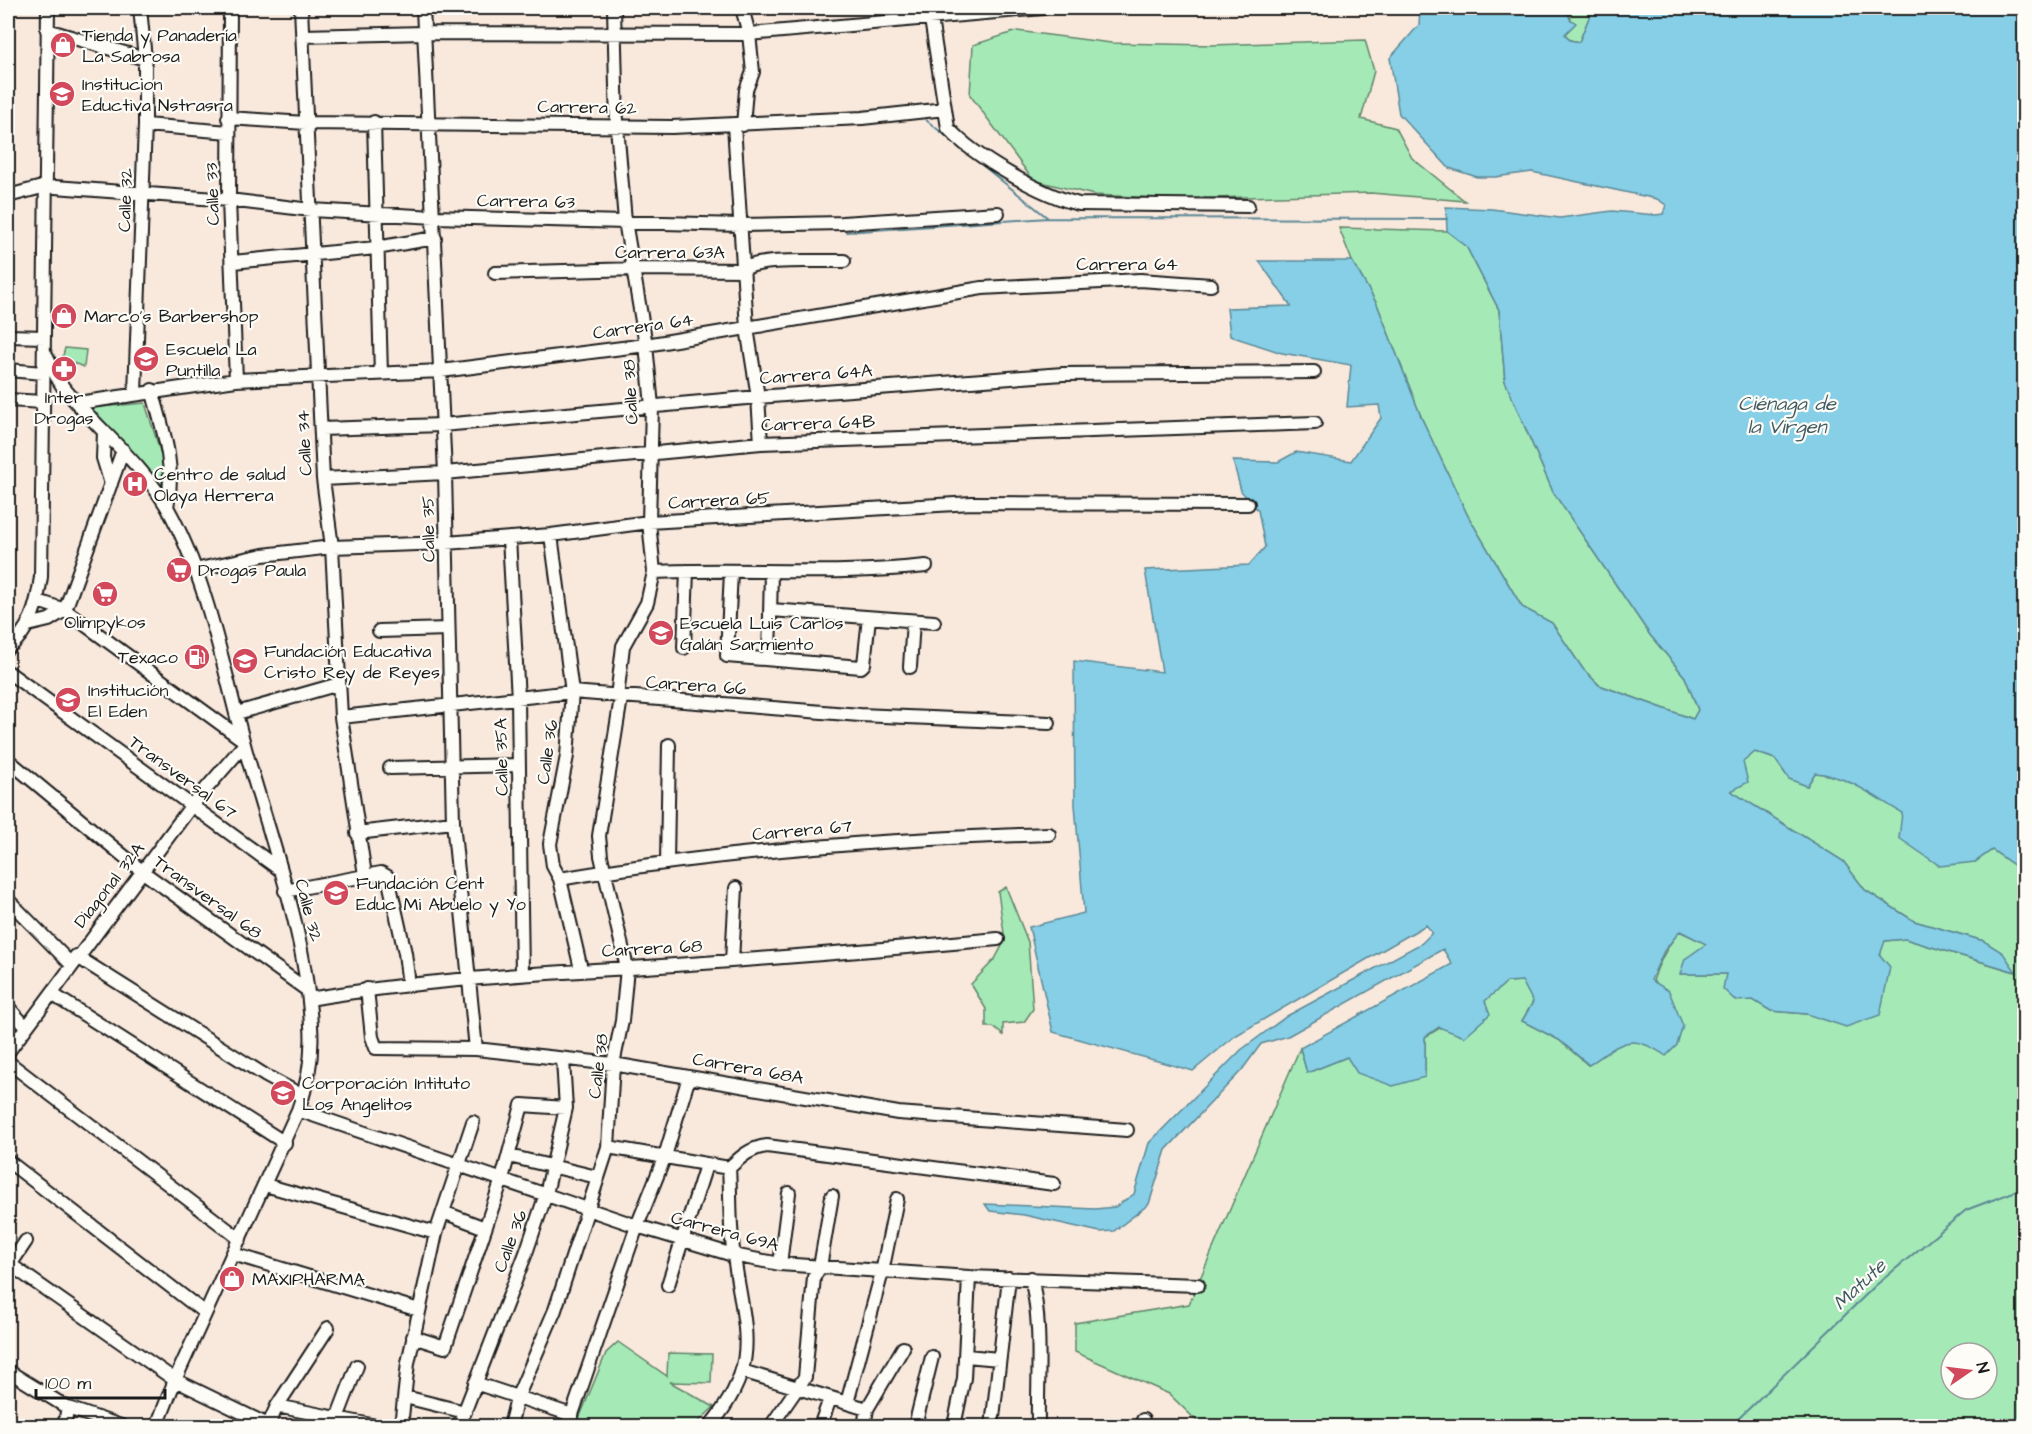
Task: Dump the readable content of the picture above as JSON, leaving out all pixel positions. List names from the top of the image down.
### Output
{
  "streets": {
    "street": [
      "Carrera 62",
      "Calle 33",
      "Calle 32",
      "Carrera 63",
      "Carrera 63A",
      "Carrera 64",
      "Carrera 64A",
      "Calle 38",
      "Carrera 64B",
      "Calle 34",
      "Carrera 65",
      "Calle 35",
      "Carrera 66",
      "Calle 36",
      "Calle 35A",
      "Transversal 67",
      "Carrera 67",
      "Diagonal 32A",
      "Transversal 68",
      "Carrera 68",
      "Carrera 68A",
      "Carrera 69A"
    ]
  },
  "crossings": [
    ["Carrera 62", "Calle 33"],
    ["Carrera 62", "Calle 38"],
    ["Carrera 62", "Calle 34"],
    ["Carrera 62", "Calle 35"],
    ["Calle 33", "Carrera 63"],
    ["Calle 33", "Carrera 64"],
    ["Calle 32", "Carrera 63"],
    ["Calle 32", "Carrera 64"],
    ["Calle 32", "Carrera 65"],
    ["Calle 32", "Transversal 67"],
    ["Calle 32", "Diagonal 32A"],
    ["Calle 32", "Transversal 68"],
    ["Calle 32", "Carrera 68"],
    ["Calle 32", "Carrera 69A"],
    ["Carrera 63", "Calle 38"],
    ["Carrera 63", "Calle 34"],
    ["Carrera 63", "Calle 35"],
    ["Carrera 63A", "Calle 38"],
    ["Carrera 64", "Calle 38"],
    ["Carrera 64", "Calle 34"],
    ["Carrera 64", "Calle 35"],
    ["Carrera 64A", "Calle 38"],
    ["Carrera 64A", "Calle 34"],
    ["Carrera 64A", "Calle 35"],
    ["Calle 38", "Carrera 64B"],
    ["Calle 38", "Carrera 65"],
    ["Calle 38", "Carrera 66"],
    ["Calle 38", "Carrera 67"],
    ["Calle 38", "Carrera 68"],
    ["Calle 38", "Carrera 68A"],
    ["Calle 38", "Carrera 69A"],
    ["Carrera 64B", "Calle 34"],
    ["Carrera 64B", "Calle 35"],
    ["Calle 34", "Carrera 65"],
    ["Calle 34", "Carrera 66"],
    ["Carrera 65", "Calle 35"],
    ["Carrera 65", "Calle 36"],
    ["Carrera 65", "Calle 35A"],
    ["Calle 35", "Carrera 66"],
    ["Calle 35", "Carrera 68"],
    ["Calle 35", "Carrera 68A"],
    ["Carrera 66", "Calle 36"],
    ["Carrera 66", "Calle 35A"],
    ["Calle 36", "Carrera 67"],
    ["Calle 36", "Carrera 68"],
    ["Calle 36", "Carrera 68A"],
    ["Calle 36", "Carrera 69A"],
    ["Calle 35A", "Carrera 68"],
    ["Transversal 67", "Diagonal 32A"],
    ["Diagonal 32A", "Transversal 68"],
    ["Transversal 68", "Carrera 68"],
    ["Carrera 68", "Carrera 68A"]
  ],
  "water": ["Ciénaga de la Virgen", "Matute"],
  "places": {
    "shop": ["Tienda y Panadería La Sabrosa", "Marco's Barbershop", "MAXIPHARMA"],
    "school or university": [
      "Institucion Eductiva Nstrasra",
      "Escuela La Puntilla",
      "Escuela Luis Carlos Galán Sarmiento",
      "Fundación Educativa Cristo Rey de Reyes",
      "Institución El Eden",
      "Fundación Cent Educ Mi Abuelo y Yo",
      "Corporación Intituto Los Angelitos"
    ],
    "pharmacy": ["Inter Drogas"],
    "hospital": ["Centro de salud Olaya Herrera"],
    "supermarket": ["Drogas Paula", "Olimpykos"],
    "fuel station": ["Texaco"]
  },
  "scale_bar": "100 m",
  "north": "right"
}
